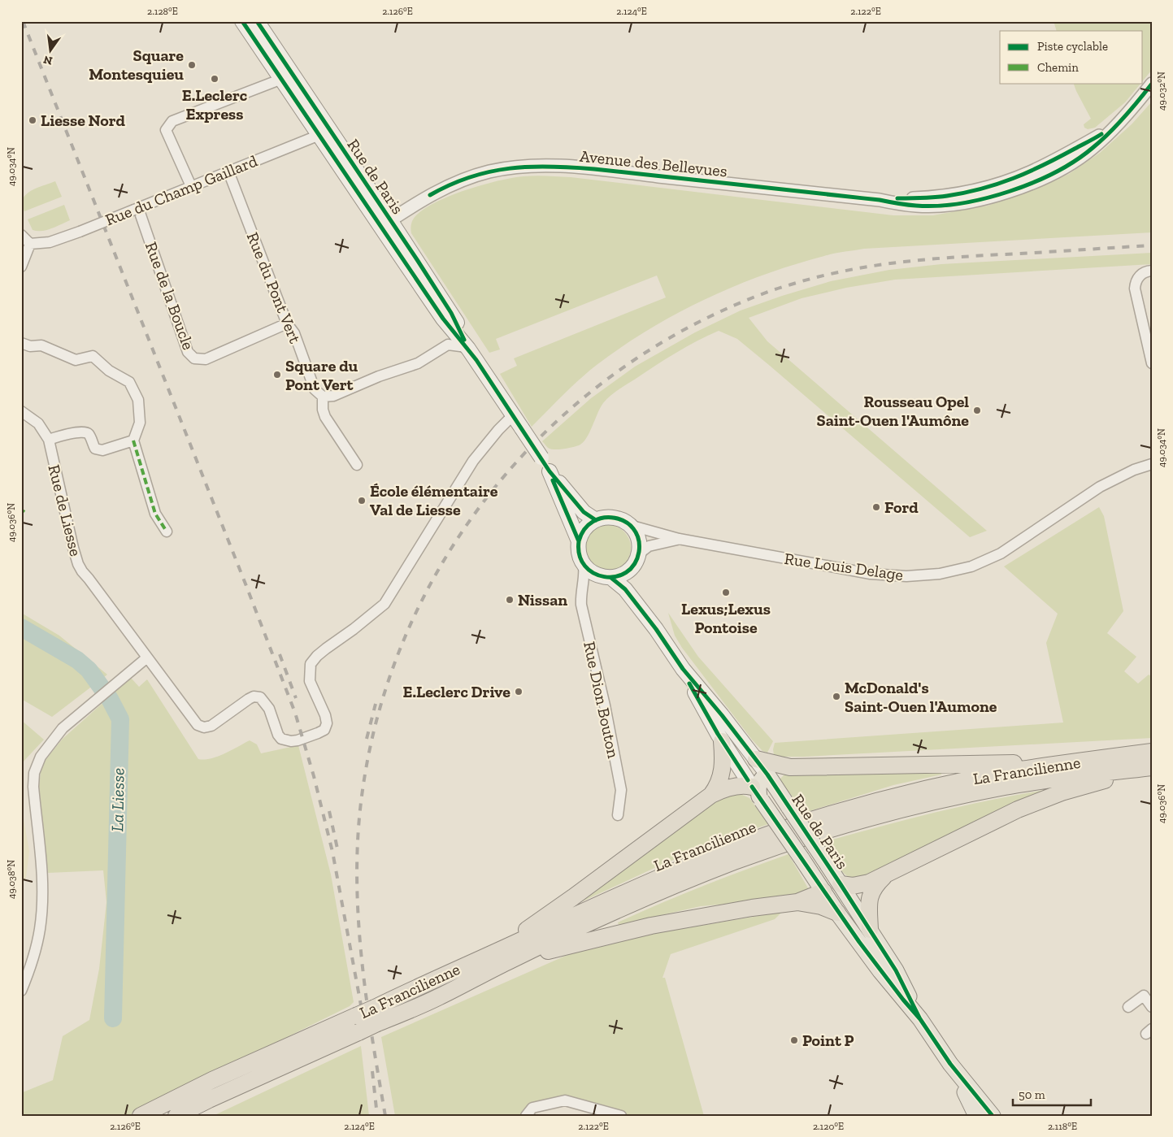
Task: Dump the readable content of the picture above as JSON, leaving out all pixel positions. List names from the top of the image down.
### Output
{
  "streets": {
    "highway": ["La Francilienne"],
    "main road": ["Rue de Paris"],
    "street": [
      "Avenue des Bellevues",
      "Rue du Champ Gaillard",
      "Rue du Pont Vert",
      "Rue de la Boucle",
      "Rue de Liesse",
      "Rue Louis Delage",
      "Rue Dion Bouton"
    ]
  },
  "crossings": [
    ["Avenue des Bellevues", "Rue de Paris"],
    ["Rue de Paris", "Rue du Champ Gaillard"],
    ["Rue de Paris", "Rue de Liesse"],
    ["Rue de Paris", "Rue Louis Delage"],
    ["Rue de Paris", "Rue Dion Bouton"],
    ["Rue du Champ Gaillard", "Rue du Pont Vert"],
    ["Rue du Champ Gaillard", "Rue de la Boucle"],
    ["Rue du Pont Vert", "Rue de la Boucle"],
    ["Rue Louis Delage", "Rue Dion Bouton"]
  ],
  "water": ["La Liesse"],
  "places": [
    "Square Montesquieu",
    "E.Leclerc Express",
    "Liesse Nord",
    "Square du Pont Vert",
    "Rousseau Opel Saint-Ouen l'Aumône",
    "École élémentaire Val de Liesse",
    "Ford",
    "Lexus;Lexus Pontoise",
    "Nissan",
    "E.Leclerc Drive",
    "McDonald's Saint-Ouen l'Aumone",
    "Point P"
  ],
  "legend": ["Piste cyclable", "Chemin"],
  "scale_bar": "50 m",
  "north": "bottom",
  "coordinates": [
    "2.128°E",
    "2.126°E",
    "2.124°E",
    "2.122°E",
    "49.032°N",
    "49.034°N",
    "49.036°N",
    "49.038°N",
    "2.120°E",
    "2.118°E"
  ]
}
